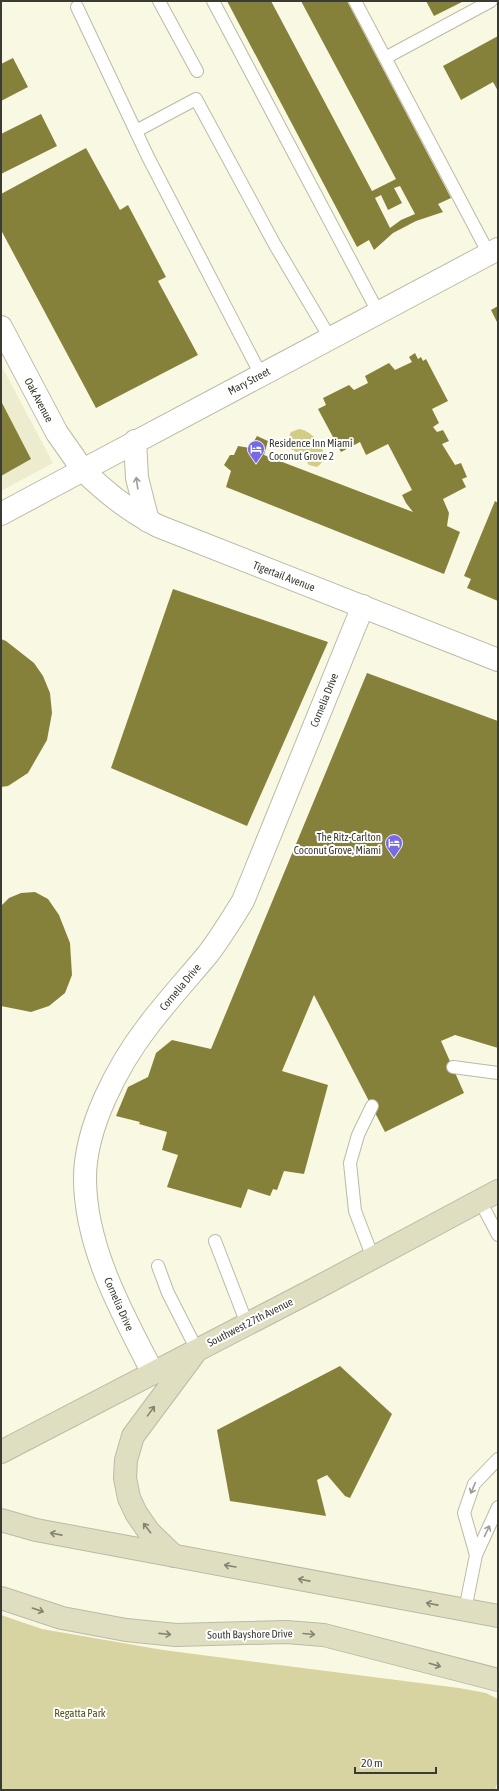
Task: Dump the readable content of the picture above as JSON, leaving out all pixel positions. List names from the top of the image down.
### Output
{
  "streets": {
    "main road": ["Southwest 27th Avenue", "South Bayshore Drive"],
    "street": [
      "Mary Street",
      "Oak Avenue",
      "Tigertail Avenue",
      "Cornelia Drive"
    ]
  },
  "crossings": [
    ["Mary Street", "Oak Avenue"],
    ["Mary Street", "Tigertail Avenue"],
    ["Oak Avenue", "Tigertail Avenue"],
    ["Tigertail Avenue", "Cornelia Drive"],
    ["Cornelia Drive", "Southwest 27th Avenue"]
  ],
  "parks": ["Regatta Park"],
  "places": {
    "hotel": ["Residence Inn Miami Coconut Grove 2", "The Ritz-Carlton Coconut Grove, Miami"]
  },
  "scale_bar": "20 m"
}
